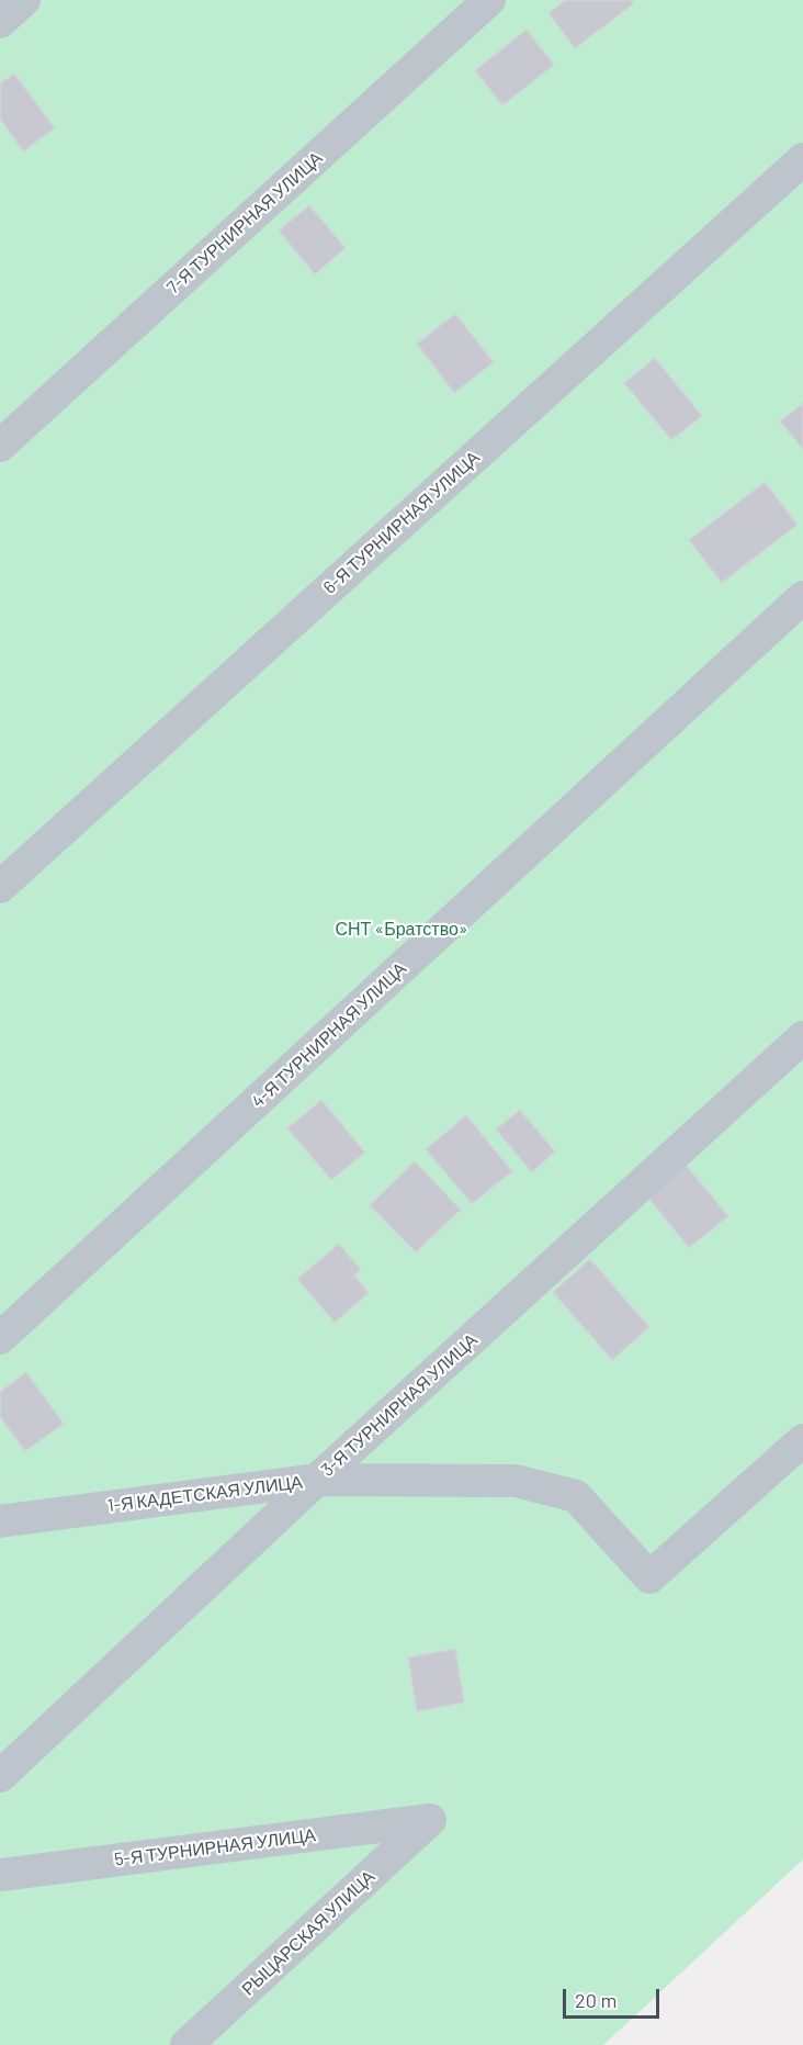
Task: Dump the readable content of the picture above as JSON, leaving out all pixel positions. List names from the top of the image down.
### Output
{
  "streets": {
    "lane": [
      "7-Я ТУРНИРНАЯ УЛИЦА",
      "6-Я ТУРНИРНАЯ УЛИЦА",
      "4-Я ТУРНИРНАЯ УЛИЦА",
      "3-Я ТУРНИРНАЯ УЛИЦА",
      "1-Я КАДЕТСКАЯ УЛИЦА",
      "5-Я ТУРНИРНАЯ УЛИЦА",
      "РЫЦАРСКАЯ УЛИЦА"
    ]
  },
  "crossings": [
    ["3-Я ТУРНИРНАЯ УЛИЦА", "1-Я КАДЕТСКАЯ УЛИЦА"],
    ["5-Я ТУРНИРНАЯ УЛИЦА", "РЫЦАРСКАЯ УЛИЦА"]
  ],
  "parks": ["СНТ «Братство»"],
  "scale_bar": "20 m"
}
